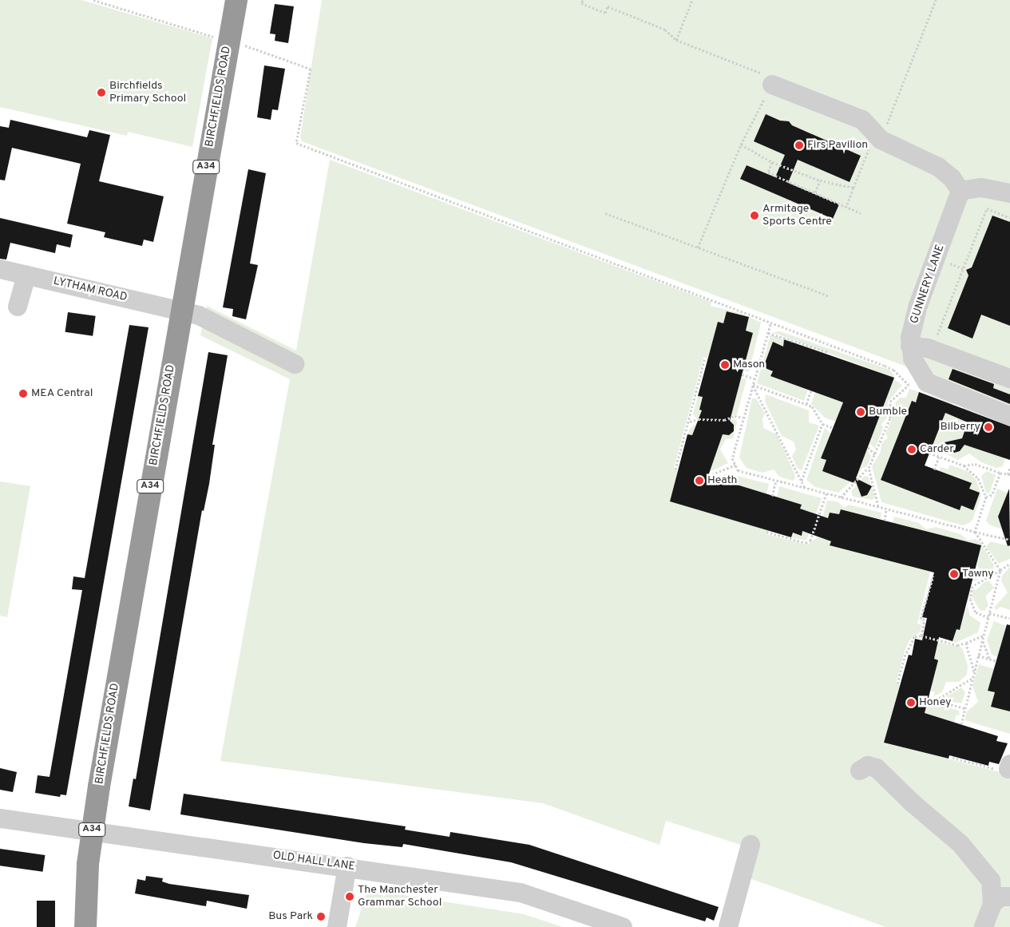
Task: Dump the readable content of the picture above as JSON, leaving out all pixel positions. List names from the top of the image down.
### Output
{
  "streets": {
    "highway": ["BIRCHFIELDS ROAD", "A34"],
    "street": ["GUNNERY LANE", "LYTHAM ROAD", "OLD HALL LANE"]
  },
  "crossings": [
    ["BIRCHFIELDS ROAD", "LYTHAM ROAD"],
    ["BIRCHFIELDS ROAD", "OLD HALL LANE"]
  ],
  "places": [
    "Birchfields Primary School",
    "Firs Pavilion",
    "Armitage Sports Centre",
    "Mason",
    "MEA Central",
    "Bumble",
    "Bilberry",
    "Carder",
    "Heath",
    "Tawny",
    "Honey",
    "The Manchester Grammar School",
    "Bus Park"
  ]
}
